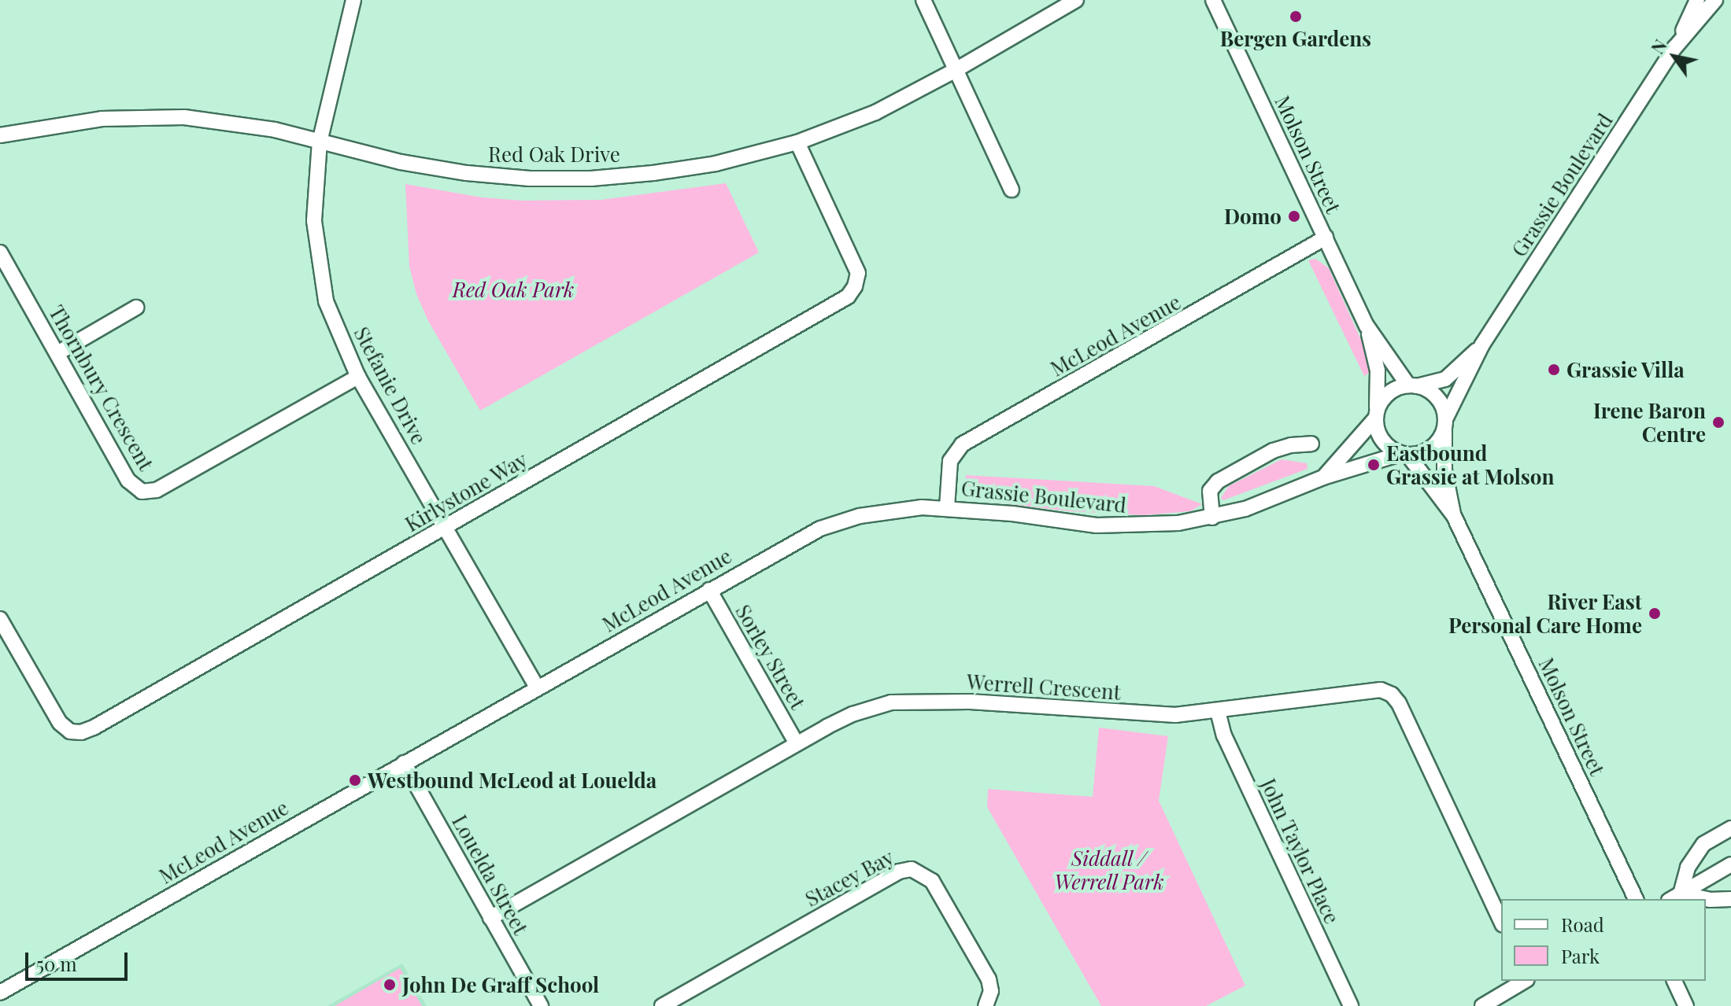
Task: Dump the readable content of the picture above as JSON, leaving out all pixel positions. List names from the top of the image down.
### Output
{
  "streets": {
    "street": [
      "Red Oak Drive",
      "Molson Street",
      "Grassie Boulevard",
      "McLeod Avenue",
      "Stefanie Drive",
      "Thornbury Crescent",
      "Kirlystone Way",
      "Sorley Street",
      "Werrell Crescent",
      "John Taylor Place",
      "Louelda Street",
      "Stacey Bay"
    ]
  },
  "crossings": [
    ["Red Oak Drive", "Stefanie Drive"],
    ["Red Oak Drive", "Kirlystone Way"],
    ["Molson Street", "Grassie Boulevard"],
    ["Molson Street", "McLeod Avenue"],
    ["Grassie Boulevard", "McLeod Avenue"],
    ["McLeod Avenue", "Stefanie Drive"],
    ["McLeod Avenue", "Sorley Street"],
    ["McLeod Avenue", "Louelda Street"],
    ["Stefanie Drive", "Thornbury Crescent"],
    ["Stefanie Drive", "Kirlystone Way"],
    ["Sorley Street", "Werrell Crescent"],
    ["Werrell Crescent", "John Taylor Place"],
    ["Werrell Crescent", "Louelda Street"]
  ],
  "parks": ["Red Oak Park", "Siddall / Werrell Park"],
  "places": [
    "Bergen Gardens",
    "Domo",
    "Grassie Villa",
    "Irene Baron Centre",
    "Eastbound Grassie at Molson",
    "River East Personal Care Home",
    "Westbound McLeod at Louelda",
    "John De Graff School"
  ],
  "legend": ["Road", "Park"],
  "scale_bar": "50 m",
  "north": "top left"
}
